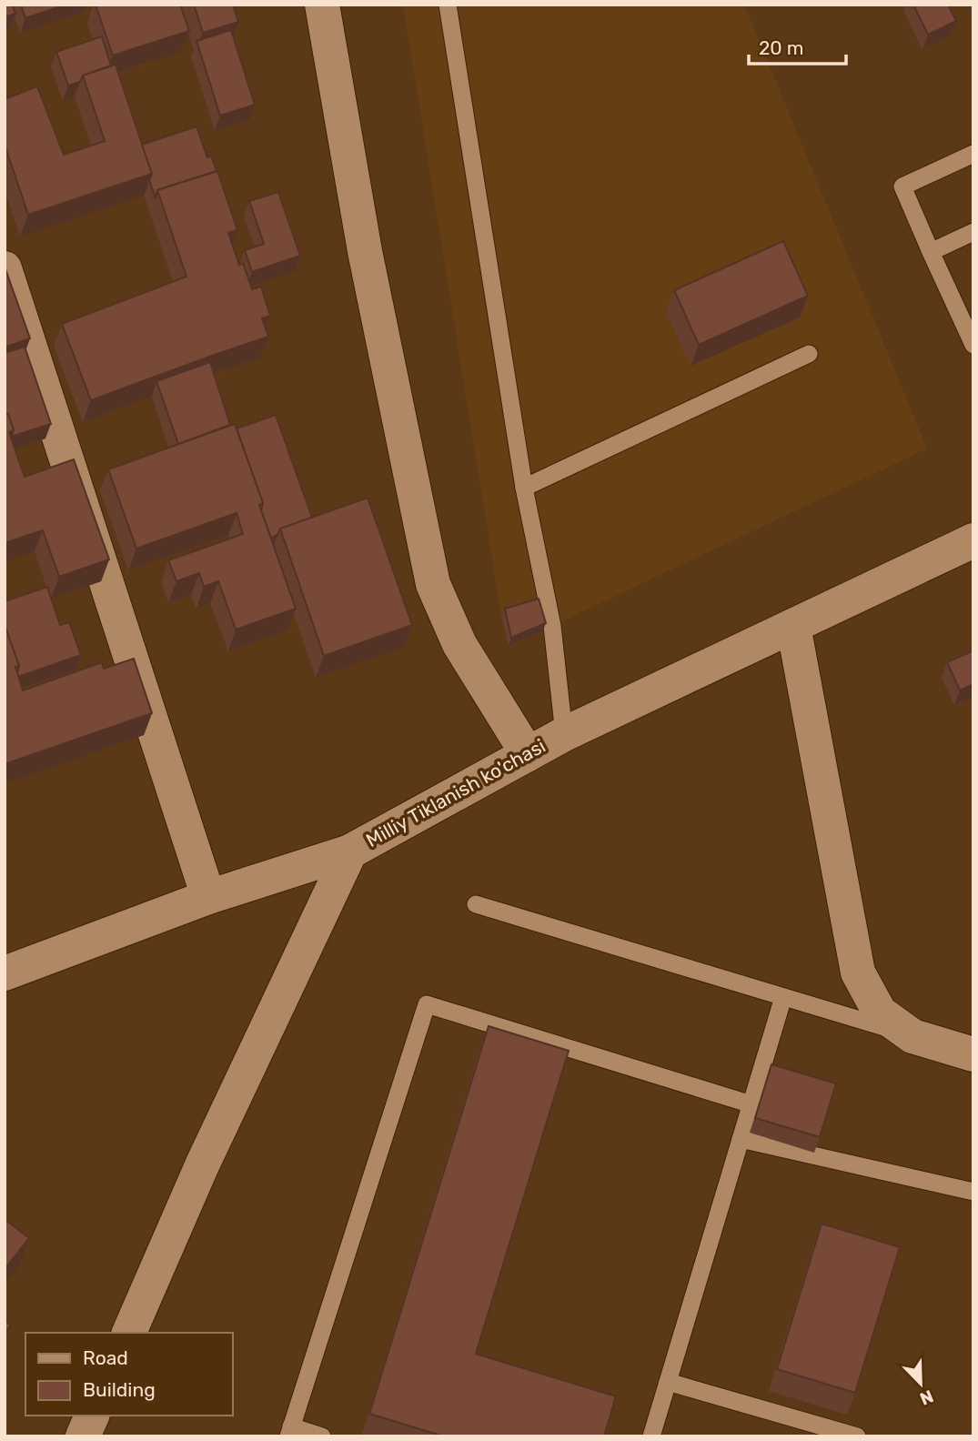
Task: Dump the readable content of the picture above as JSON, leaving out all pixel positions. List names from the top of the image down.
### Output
{
  "streets": {
    "street": ["Milliy Tiklanish ko'chasi"]
  },
  "legend": ["Road", "Building"],
  "scale_bar": "20 m",
  "north": "bottom right"
}
